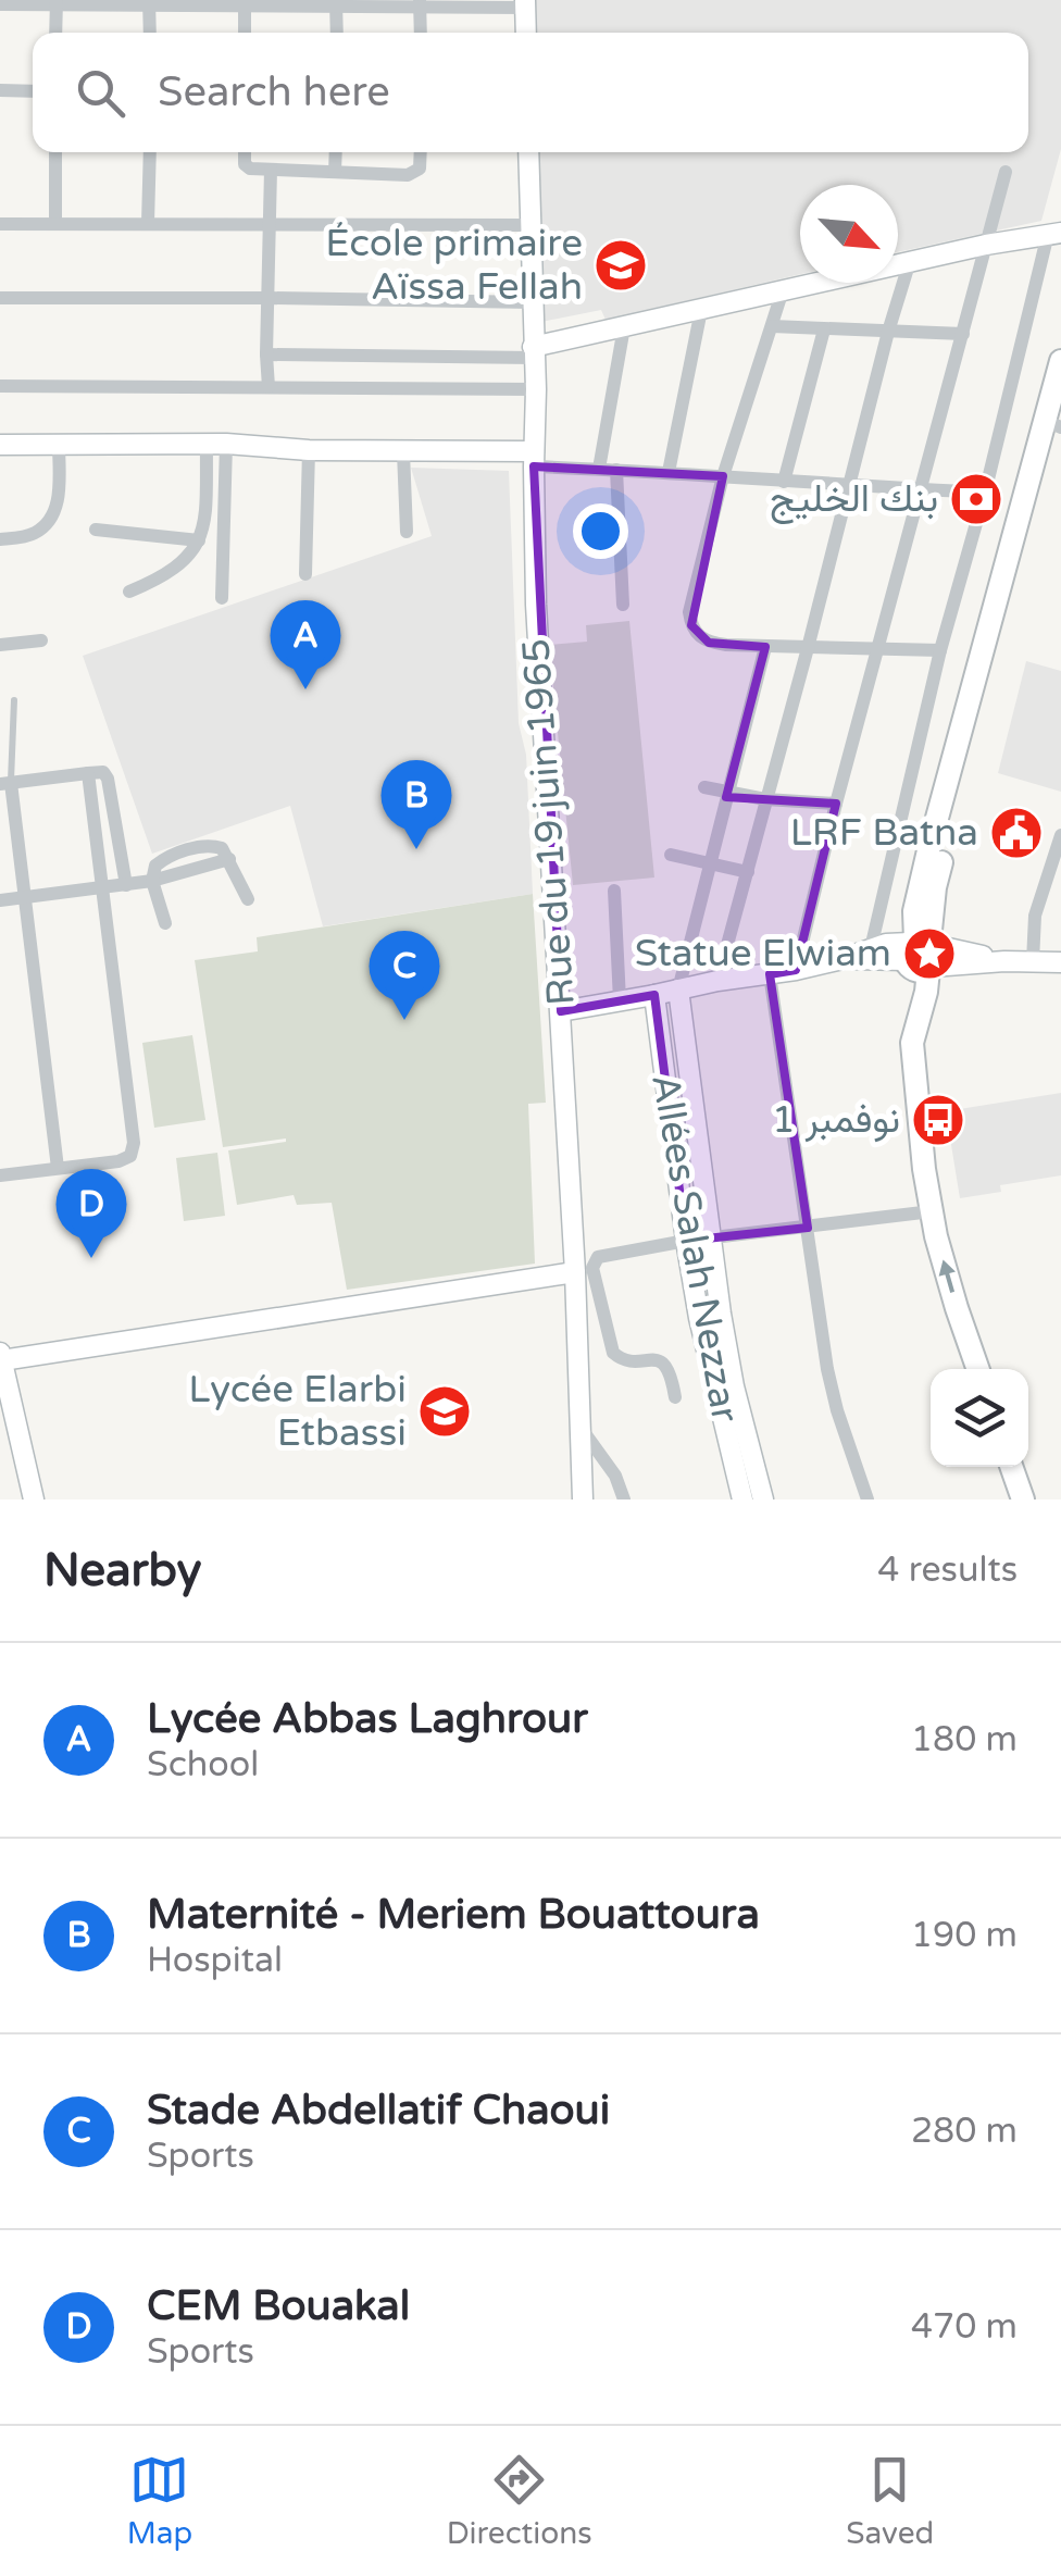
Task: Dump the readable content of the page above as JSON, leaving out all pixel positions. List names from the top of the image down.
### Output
{
  "streets": {
    "street": ["Rue du 19 juin 1965", "Allées Salah Nezzar"]
  },
  "places": {
    "school or university": ["École primaire Aïssa Fellah", "Lycée Elarbi Etbassi"],
    "bank": ["بنك الخليج"],
    "public building": ["LRF Batna"],
    "place": ["Statue Elwiam"],
    "bus stop": ["1 نوفمبر"]
  },
  "north": "bottom right",
  "page": {
    "search": "Search here",
    "pins": [
      "A",
      "B",
      "C",
      "D"
    ],
    "heading": ["Nearby", "4 results"],
    "list": [
      {
        "mark": "A",
        "name": "Lycée Abbas Laghrour",
        "note": "School",
        "value": "180 m"
      },
      {
        "mark": "B",
        "name": "Maternité - Meriem Bouattoura",
        "note": "Hospital",
        "value": "190 m"
      },
      {
        "mark": "C",
        "name": "Stade Abdellatif Chaoui",
        "note": "Sports",
        "value": "280 m"
      },
      {
        "mark": "D",
        "name": "CEM Bouakal",
        "note": "Sports",
        "value": "470 m"
      }
    ],
    "nav": ["Map", "Directions", "Saved"]
  }
}
